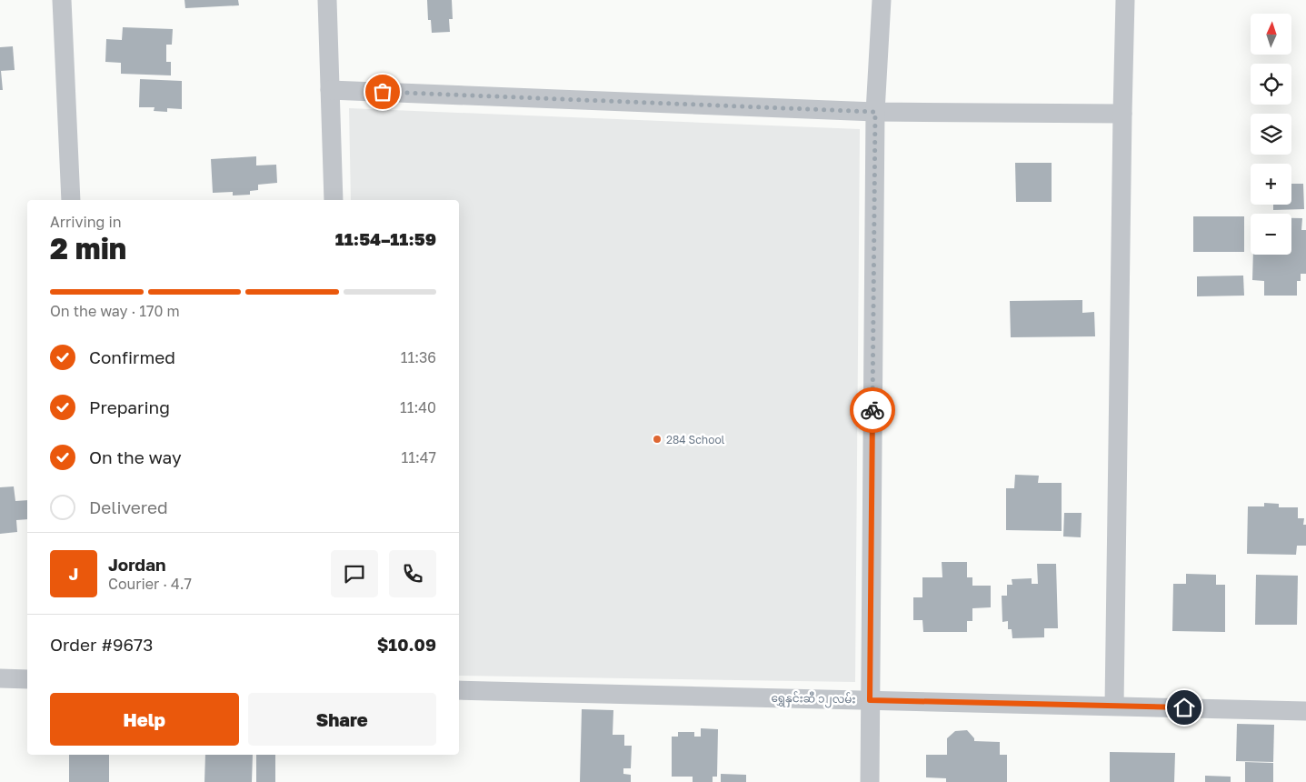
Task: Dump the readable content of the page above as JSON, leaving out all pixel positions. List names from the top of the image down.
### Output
{
  "streets": {
    "street": ["ရွှေနှင်းဆီ ၁၂လမ်း"]
  },
  "places": ["284 School"],
  "north": "top",
  "page": {
    "map_buttons": ["+", "−"],
    "heading": ["2 min", "Arriving in", "11:54–11:59"],
    "panel": [
      "Jordan",
      "Courier · 4.7",
      "Order #9673",
      "$10.09"
    ],
    "bar": "On the way · 170 m",
    "list": [
      ["Confirmed", "11:36"],
      ["Preparing", "11:40"],
      ["On the way", "11:47"],
      "Delivered"
    ],
    "round": "J",
    "buttons": ["Help", "Share"]
  }
}
